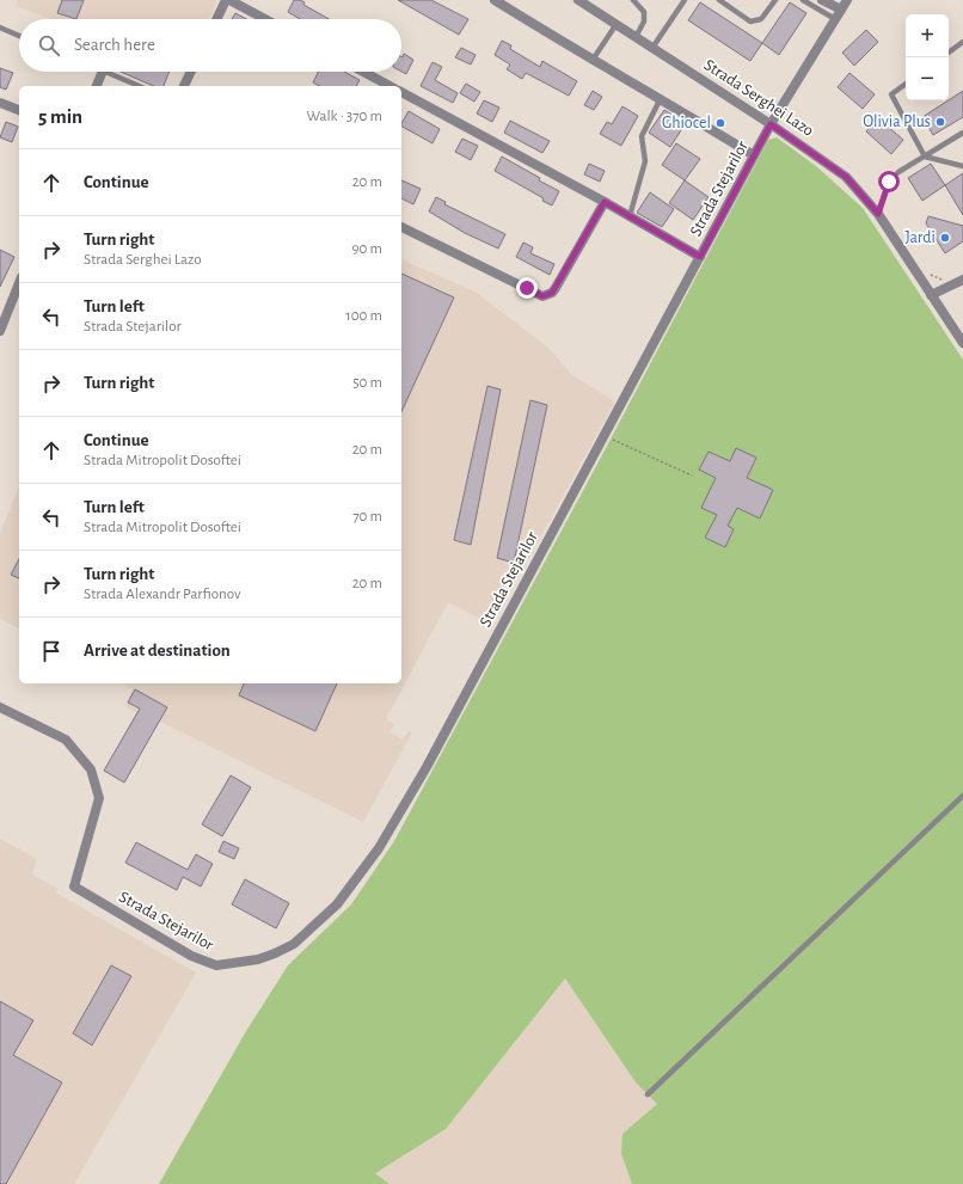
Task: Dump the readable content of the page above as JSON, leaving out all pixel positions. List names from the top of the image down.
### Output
{
  "streets": {
    "street": ["Strada Serghei Lazo", "Strada Stejarilor"]
  },
  "crossings": [
    ["Strada Serghei Lazo", "Strada Stejarilor"]
  ],
  "places": ["Olivia Plus", "Ghiocel", "Jardi"],
  "page": {
    "map_buttons": ["+", "−"],
    "search": "Search here",
    "heading": ["5 min", "Walk · 370 m"],
    "list": [
      ["Continue", "20 m"],
      ["Turn right", "Strada Serghei Lazo", "90 m"],
      ["Turn left", "Strada Stejarilor", "100 m"],
      ["Turn right", "50 m"],
      ["Continue", "Strada Mitropolit Dosoftei", "20 m"],
      ["Turn left", "Strada Mitropolit Dosoftei", "70 m"],
      ["Turn right", "Strada Alexandr Parfionov", "20 m"],
      "Arrive at destination"
    ]
  }
}
